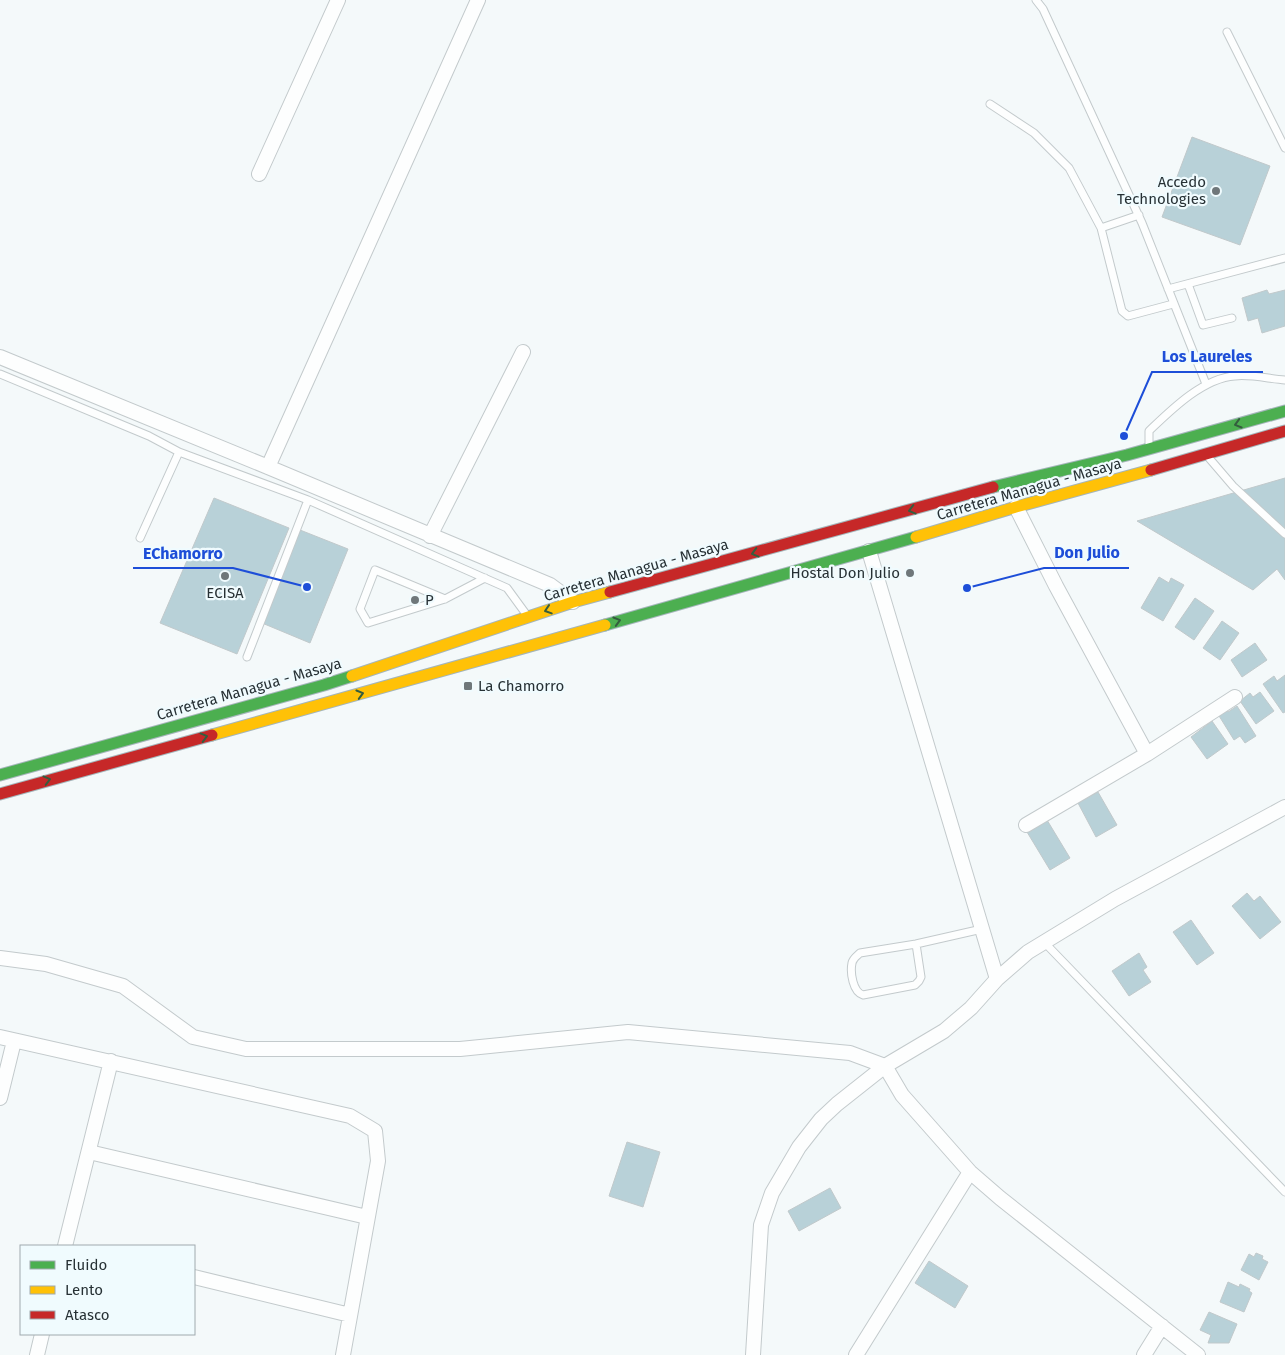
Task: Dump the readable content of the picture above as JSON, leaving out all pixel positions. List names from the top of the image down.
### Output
{
  "streets": {
    "highway": ["Carretera Managua - Masaya"]
  },
  "places": {
    "other": [
      "Accedo Technologies",
      "Los Laureles",
      "Hostal Don Julio",
      "ECISA",
      "EChamorro",
      "Don Julio",
      "P"
    ],
    "transit": ["La Chamorro"]
  },
  "legend": ["Fluido", "Lento", "Atasco"]
}
